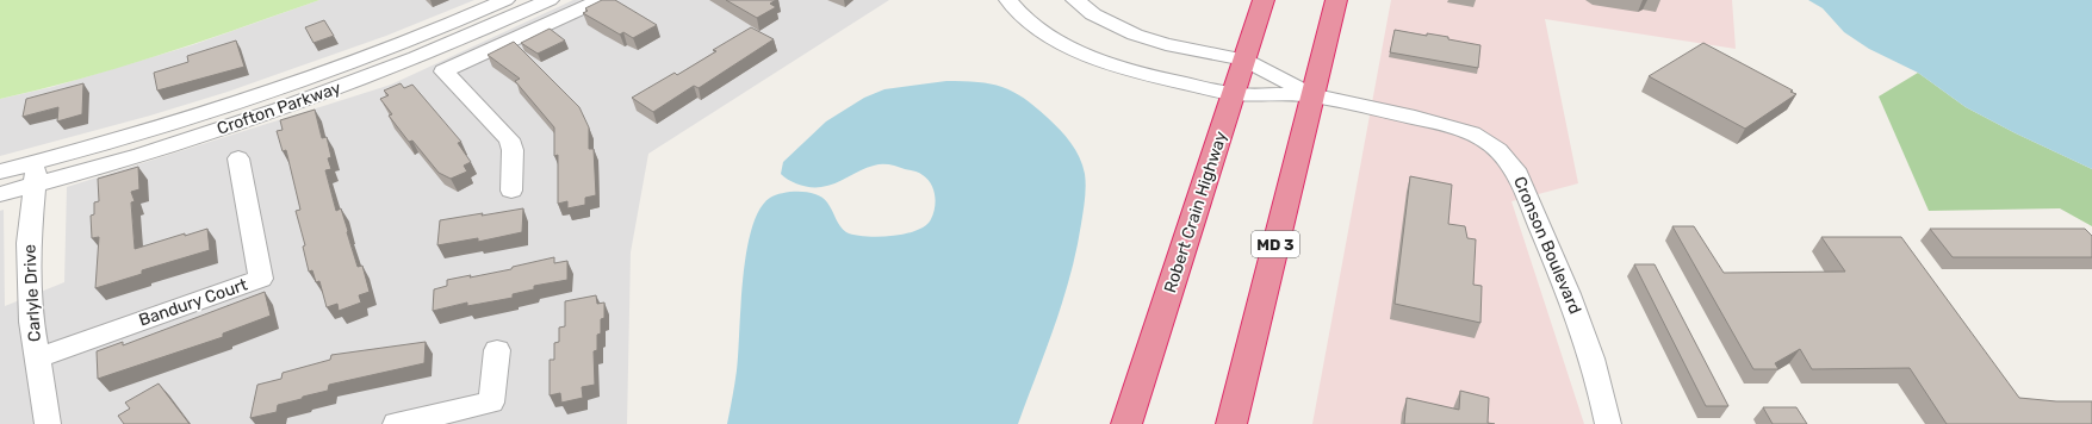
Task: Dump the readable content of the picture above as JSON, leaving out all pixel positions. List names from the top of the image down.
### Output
{
  "streets": {
    "highway": ["Robert Crain Highway", "MD 3"],
    "street": [
      "Crofton Parkway",
      "Cronson Boulevard",
      "Carlyle Drive",
      "Bandury Court"
    ]
  },
  "crossings": [
    ["Crofton Parkway", "Carlyle Drive"],
    ["MD 3", "Cronson Boulevard"],
    ["Carlyle Drive", "Bandury Court"]
  ]
}
